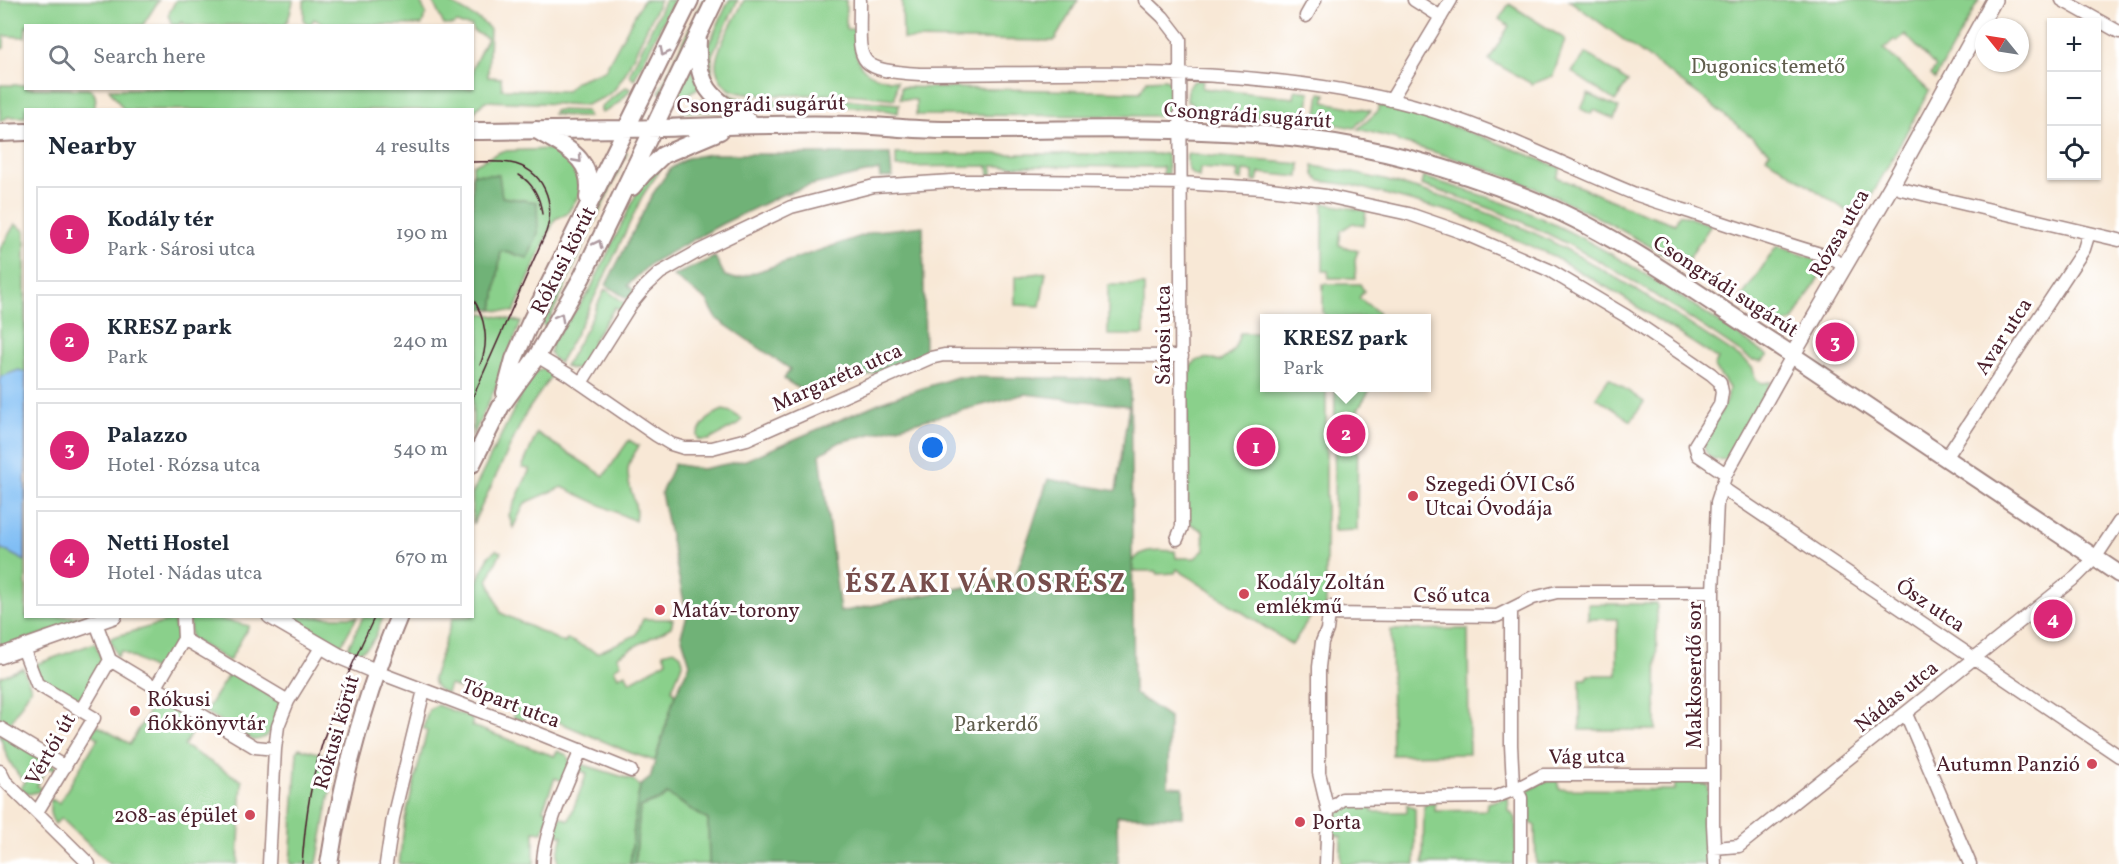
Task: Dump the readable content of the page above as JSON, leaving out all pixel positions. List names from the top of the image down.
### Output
{
  "streets": {
    "main road": ["Csongrádi sugárút", "Rókusi körút"],
    "street": [
      "Rózsa utca",
      "Sárosi utca",
      "Avar utca",
      "Margaréta utca",
      "Cső utca",
      "Ősz utca",
      "Makkoserdő sor",
      "Nádas utca",
      "Tópart utca",
      "Vértói út",
      "Vág utca"
    ]
  },
  "crossings": [
    ["Csongrádi sugárút", "Rózsa utca"],
    ["Csongrádi sugárút", "Rókusi körút"],
    ["Csongrádi sugárút", "Sárosi utca"],
    ["Csongrádi sugárút", "Avar utca"],
    ["Csongrádi sugárút", "Nádas utca"],
    ["Rózsa utca", "Ősz utca"],
    ["Rózsa utca", "Makkoserdő sor"],
    ["Rókusi körút", "Margaréta utca"],
    ["Rókusi körút", "Tópart utca"],
    ["Sárosi utca", "Margaréta utca"],
    ["Cső utca", "Makkoserdő sor"],
    ["Cső utca", "Vág utca"],
    ["Ősz utca", "Makkoserdő sor"],
    ["Ősz utca", "Nádas utca"],
    ["Makkoserdő sor", "Nádas utca"],
    ["Makkoserdő sor", "Vág utca"]
  ],
  "districts": ["ÉSZAKI VÁROSRÉSZ"],
  "parks": ["Dugonics temető", "Parkerdő"],
  "places": [
    "Szegedi ÓVI Cső Utcai Óvodája",
    "Kodály Zoltán emlékmű",
    "Matáv-torony",
    "Rókusi fiókkönyvtár",
    "Autumn Panzió",
    "208-as épület",
    "Porta"
  ],
  "north": "top left",
  "page": {
    "map_buttons": ["+", "−"],
    "search": "Search here",
    "heading": ["Nearby", "4 results"],
    "list": [
      {
        "mark": "1",
        "name": "Kodály tér",
        "note": "Park · Sárosi utca",
        "value": "190 m"
      },
      {
        "mark": "2",
        "name": "KRESZ park",
        "note": "Park",
        "value": "240 m"
      },
      {
        "mark": "3",
        "name": "Palazzo",
        "note": "Hotel · Rózsa utca",
        "value": "540 m"
      },
      {
        "mark": "4",
        "name": "Netti Hostel",
        "note": "Hotel · Nádas utca",
        "value": "670 m"
      }
    ],
    "popup": ["KRESZ park", "Park"],
    "pins": [
      "3",
      "2",
      "1",
      "4"
    ]
  }
}
